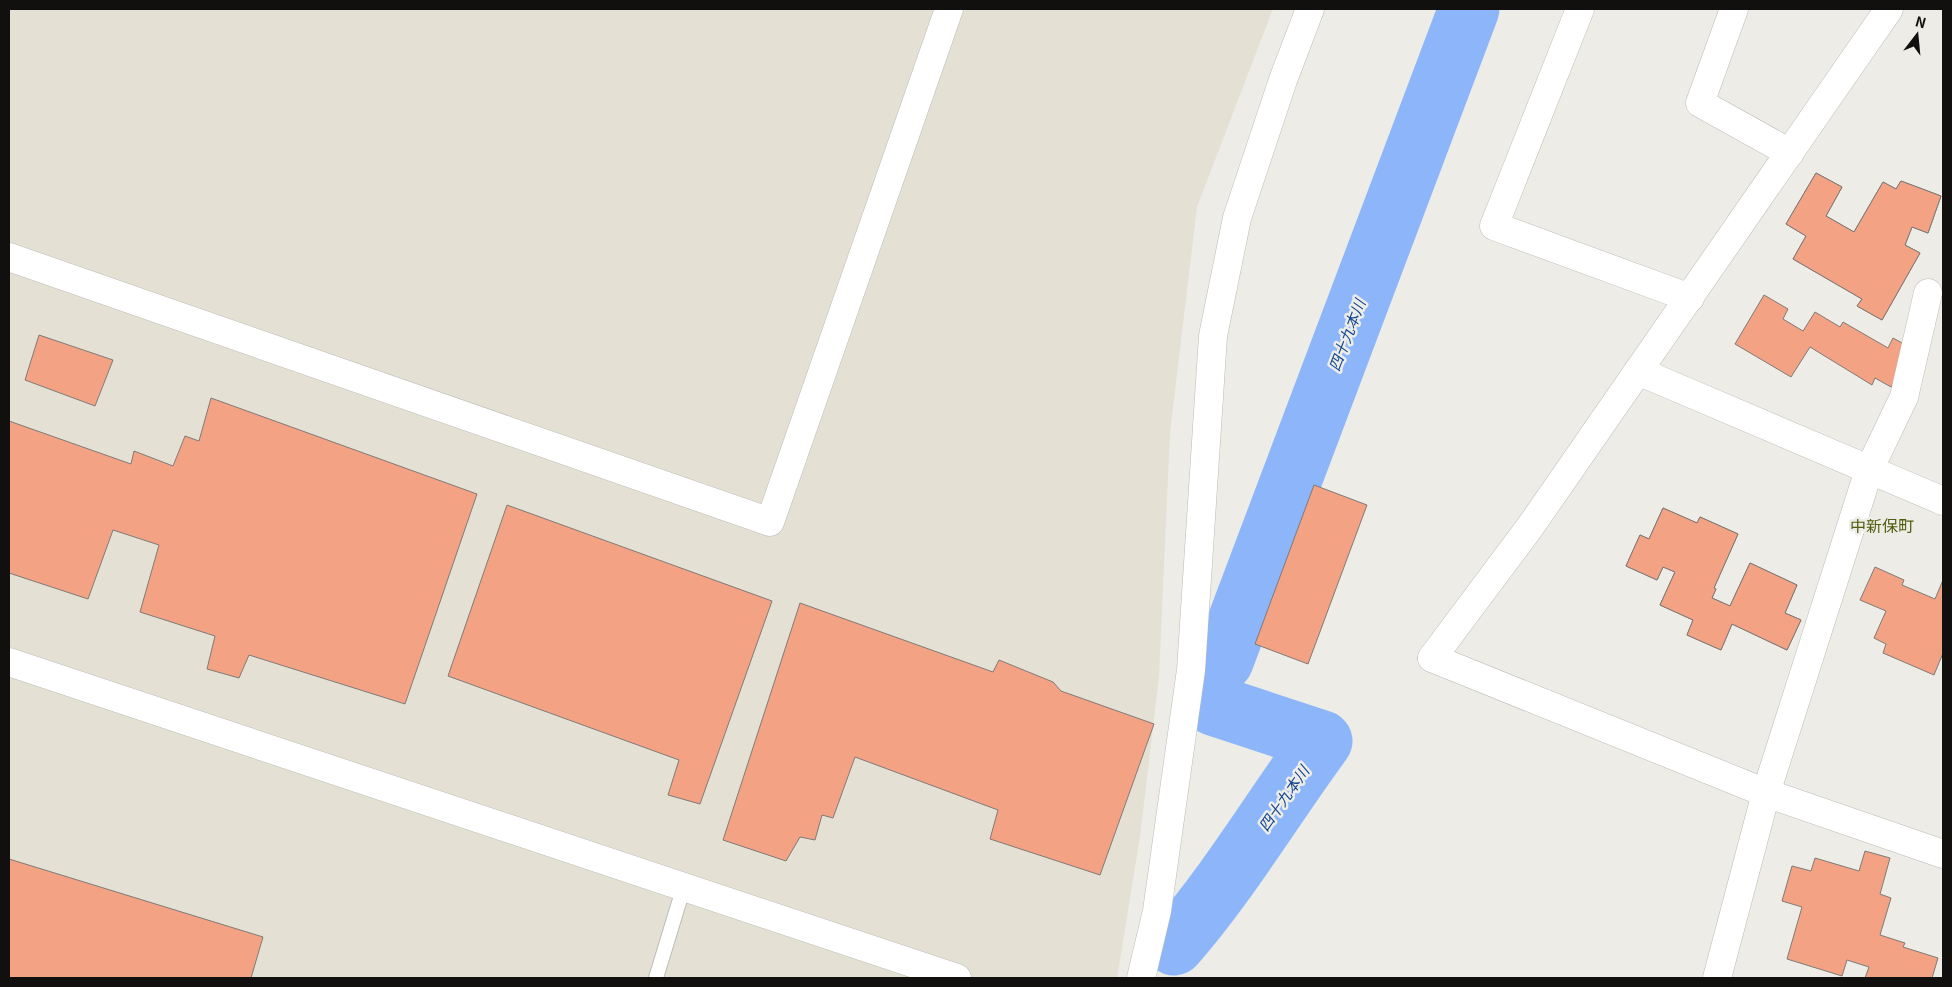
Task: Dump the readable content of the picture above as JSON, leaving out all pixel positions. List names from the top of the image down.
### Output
{
  "districts": ["中新保町"],
  "water": ["四十九本川"],
  "north": "top"
}
